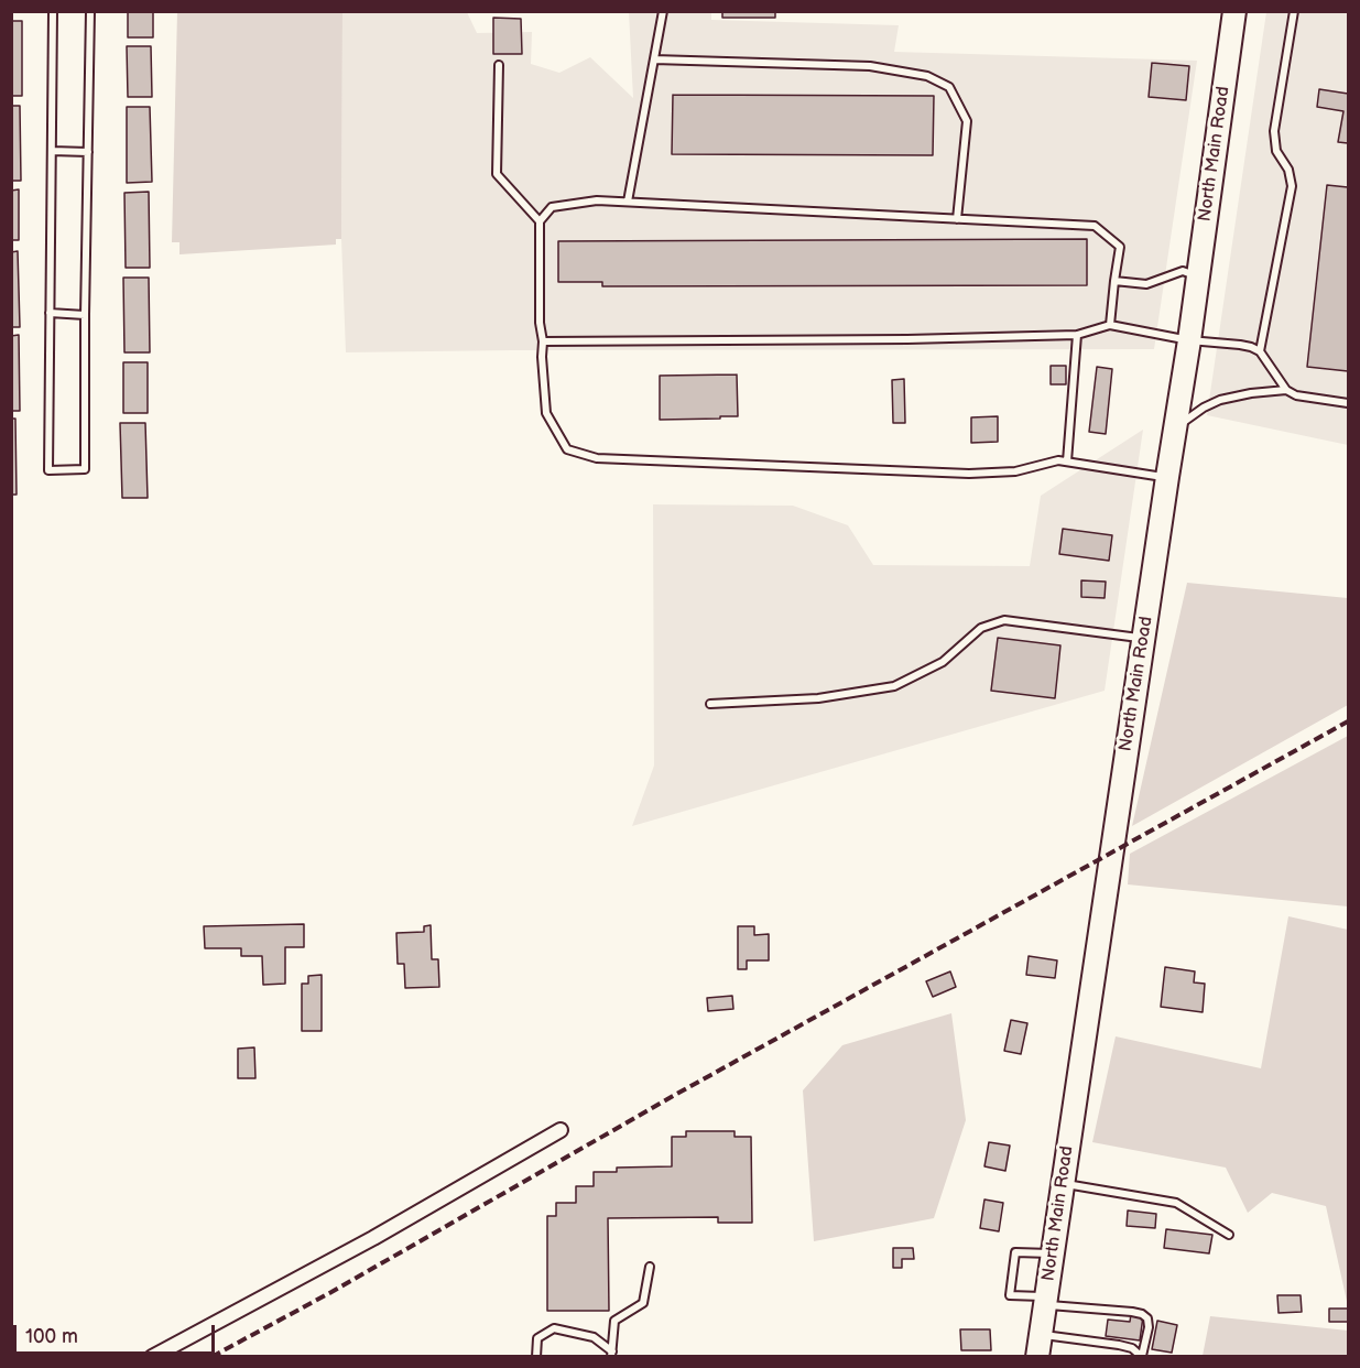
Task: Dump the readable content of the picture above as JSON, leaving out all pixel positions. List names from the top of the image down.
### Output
{
  "streets": {
    "main road": ["North Main Road"]
  },
  "scale_bar": "100 m"
}
